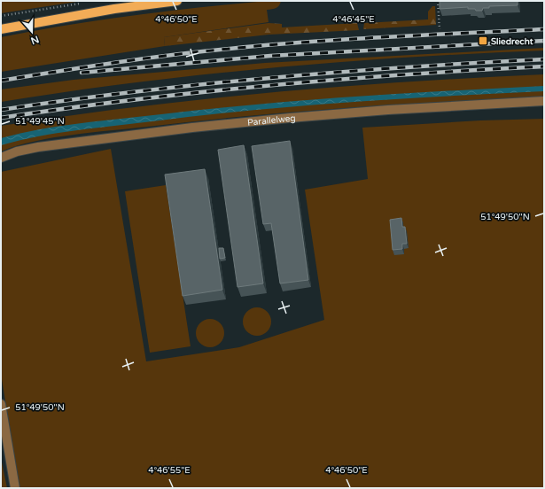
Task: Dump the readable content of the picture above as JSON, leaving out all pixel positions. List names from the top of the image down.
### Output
{
  "streets": {
    "street": ["Parallelweg"]
  },
  "places": {
    "transit": ["Sliedrecht"]
  },
  "north": "bottom",
  "coordinates": [
    "4°46'50\"E",
    "4°46'45\"E",
    "51°49'45\"N",
    "51°49'50\"N",
    "4°46'55\"E"
  ]
}
